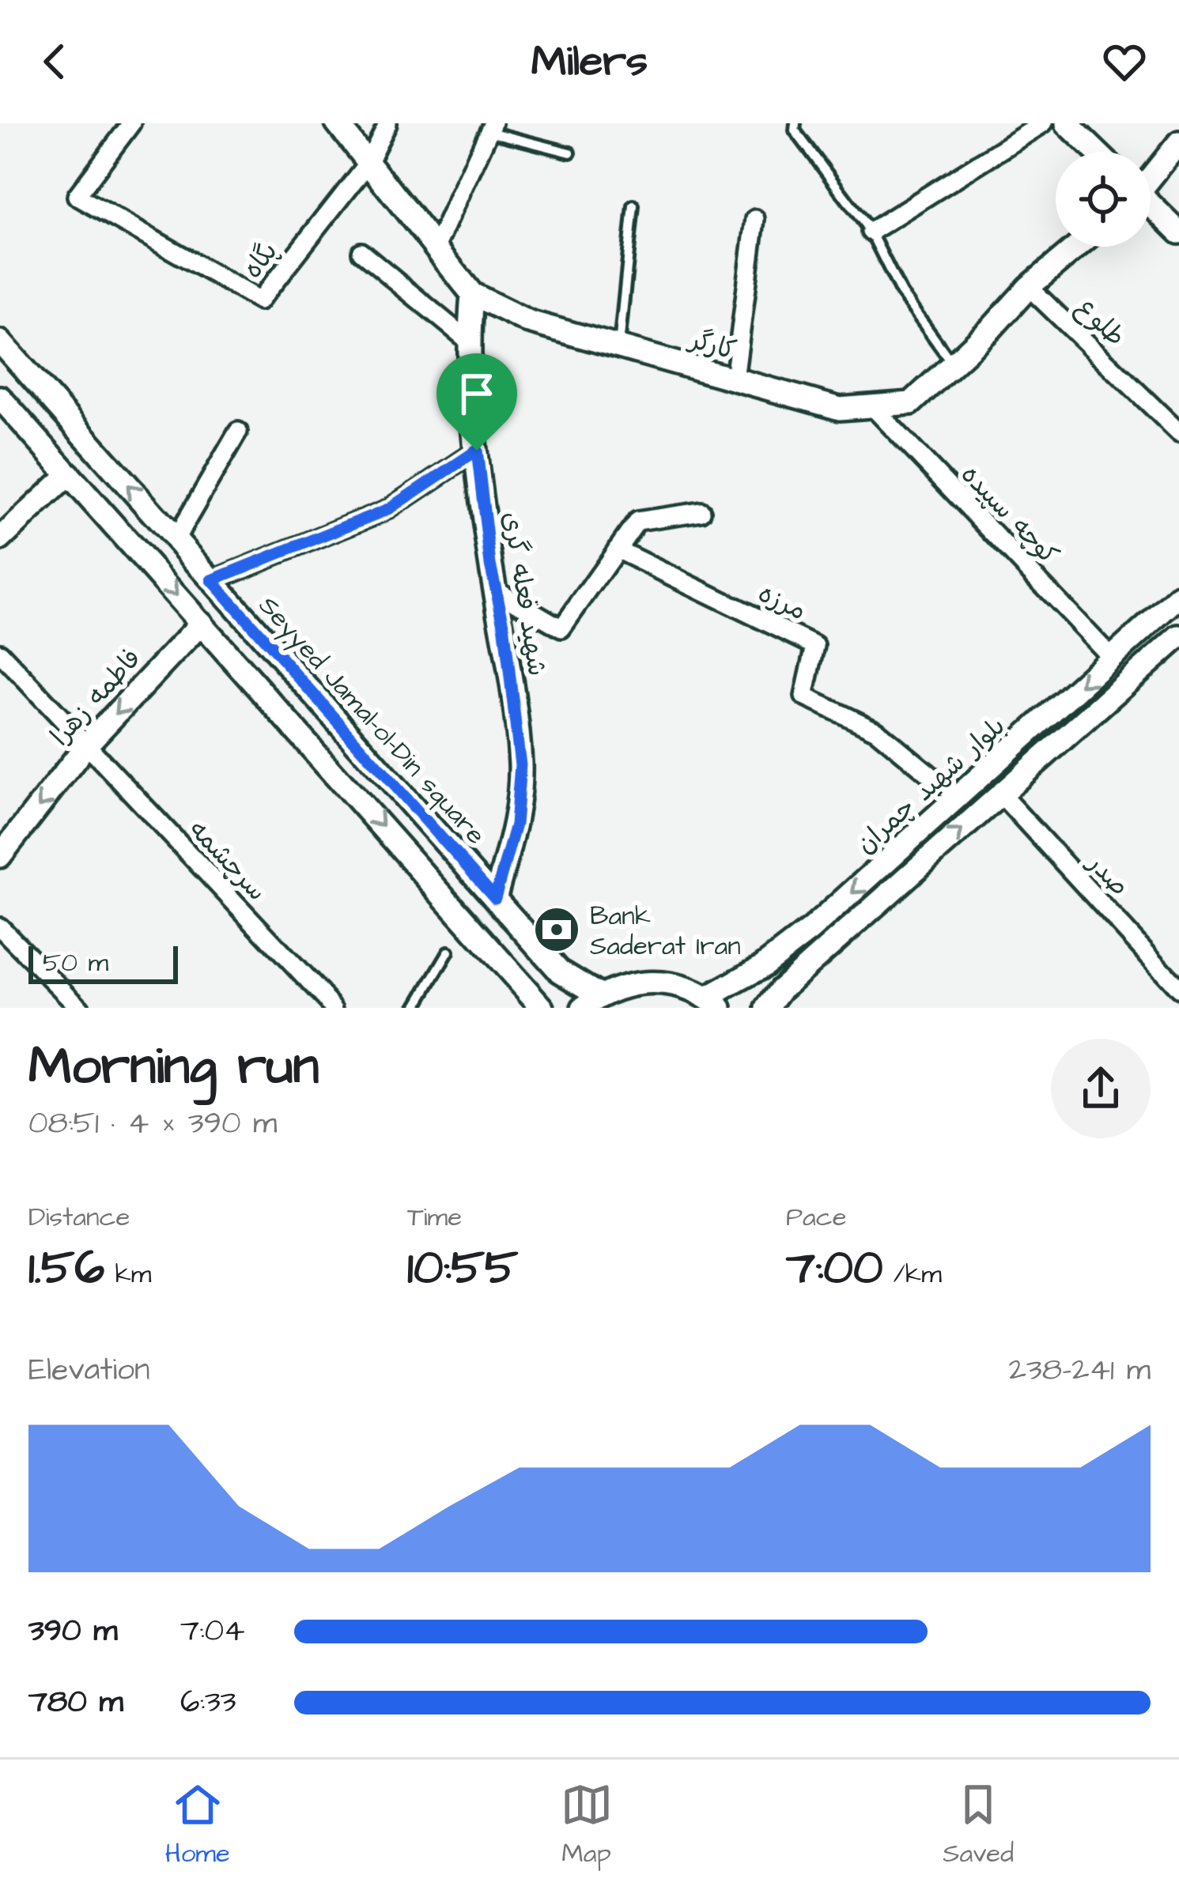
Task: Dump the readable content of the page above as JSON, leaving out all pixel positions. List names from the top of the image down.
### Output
{
  "streets": {
    "main road": [
      "کارگر",
      "شهید فعله گری",
      "فاطمه زهرا",
      "Seyyed Jamal-ol-Din square",
      "بلوار شهید چمران"
    ],
    "street": [
      "پگاه",
      "طلوع",
      "کوچه سپیده",
      "مرزه",
      "سرچشمه",
      "صدر"
    ]
  },
  "crossings": [
    ["پگاه", "کارگر"],
    ["طلوع", "کارگر"],
    ["کارگر", "کوچه سپیده"],
    ["کارگر", "شهید فعله گری"],
    ["کوچه سپیده", "بلوار شهید چمران"],
    ["شهید فعله گری", "Seyyed Jamal-ol-Din square"],
    ["مرزه", "بلوار شهید چمران"],
    ["فاطمه زهرا", "سرچشمه"],
    ["بلوار شهید چمران", "صدر"]
  ],
  "one_way": ["فاطمه زهرا"],
  "places": {
    "bank": ["Bank Saderat Iran"]
  },
  "scale_bar": "50 m",
  "page": {
    "header": "Milers",
    "scale": "50 m",
    "heading": ["Morning run", "08:51 · 4 × 390 m"],
    "stats": [
      ["Distance", "1.56 km"],
      ["Time", "10:55"],
      ["Pace", "7:00 /km"]
    ],
    "chart": ["Elevation", "238–241 m"],
    "list": [
      {
        "name": "390 m",
        "note": "7:04"
      },
      {
        "name": "780 m",
        "note": "6:33"
      }
    ],
    "tabs": ["Home", "Map", "Saved"]
  }
}
